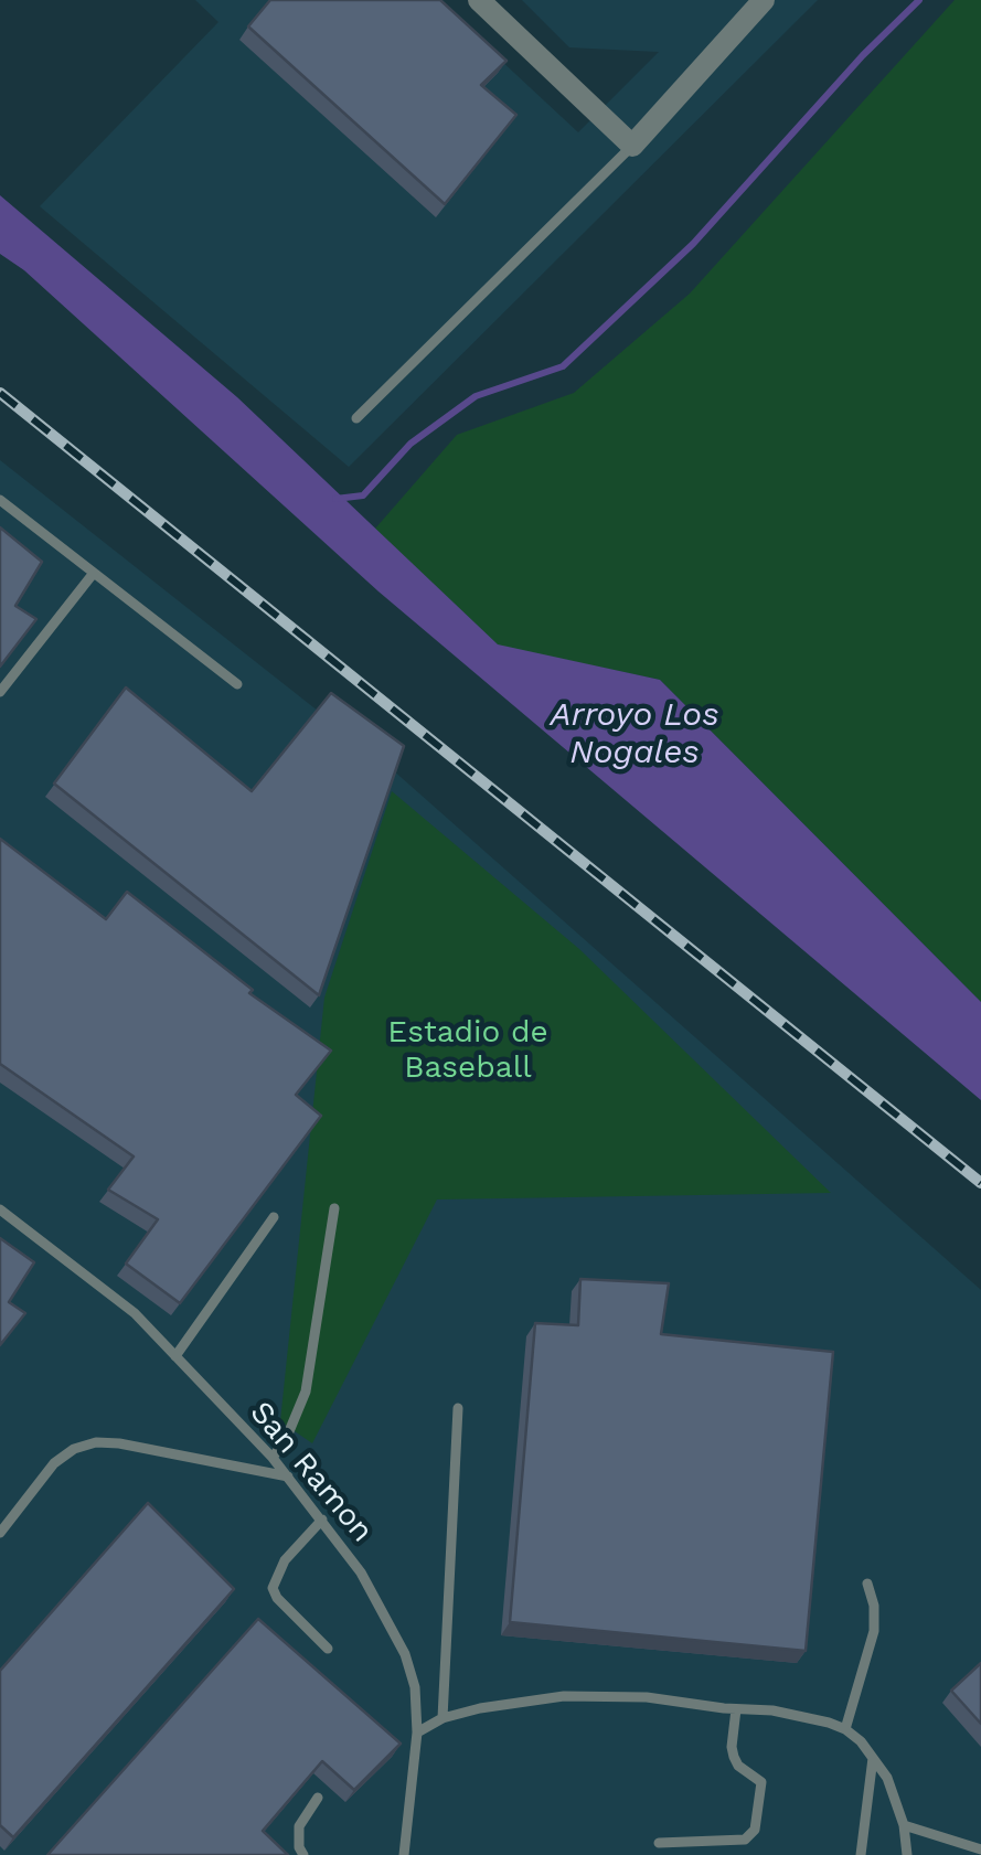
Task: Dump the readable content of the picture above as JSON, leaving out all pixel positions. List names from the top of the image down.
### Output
{
  "streets": {
    "lane": ["San Ramon"]
  },
  "water": ["Arroyo Los Nogales"],
  "parks": ["Estadio de Baseball"]
}
